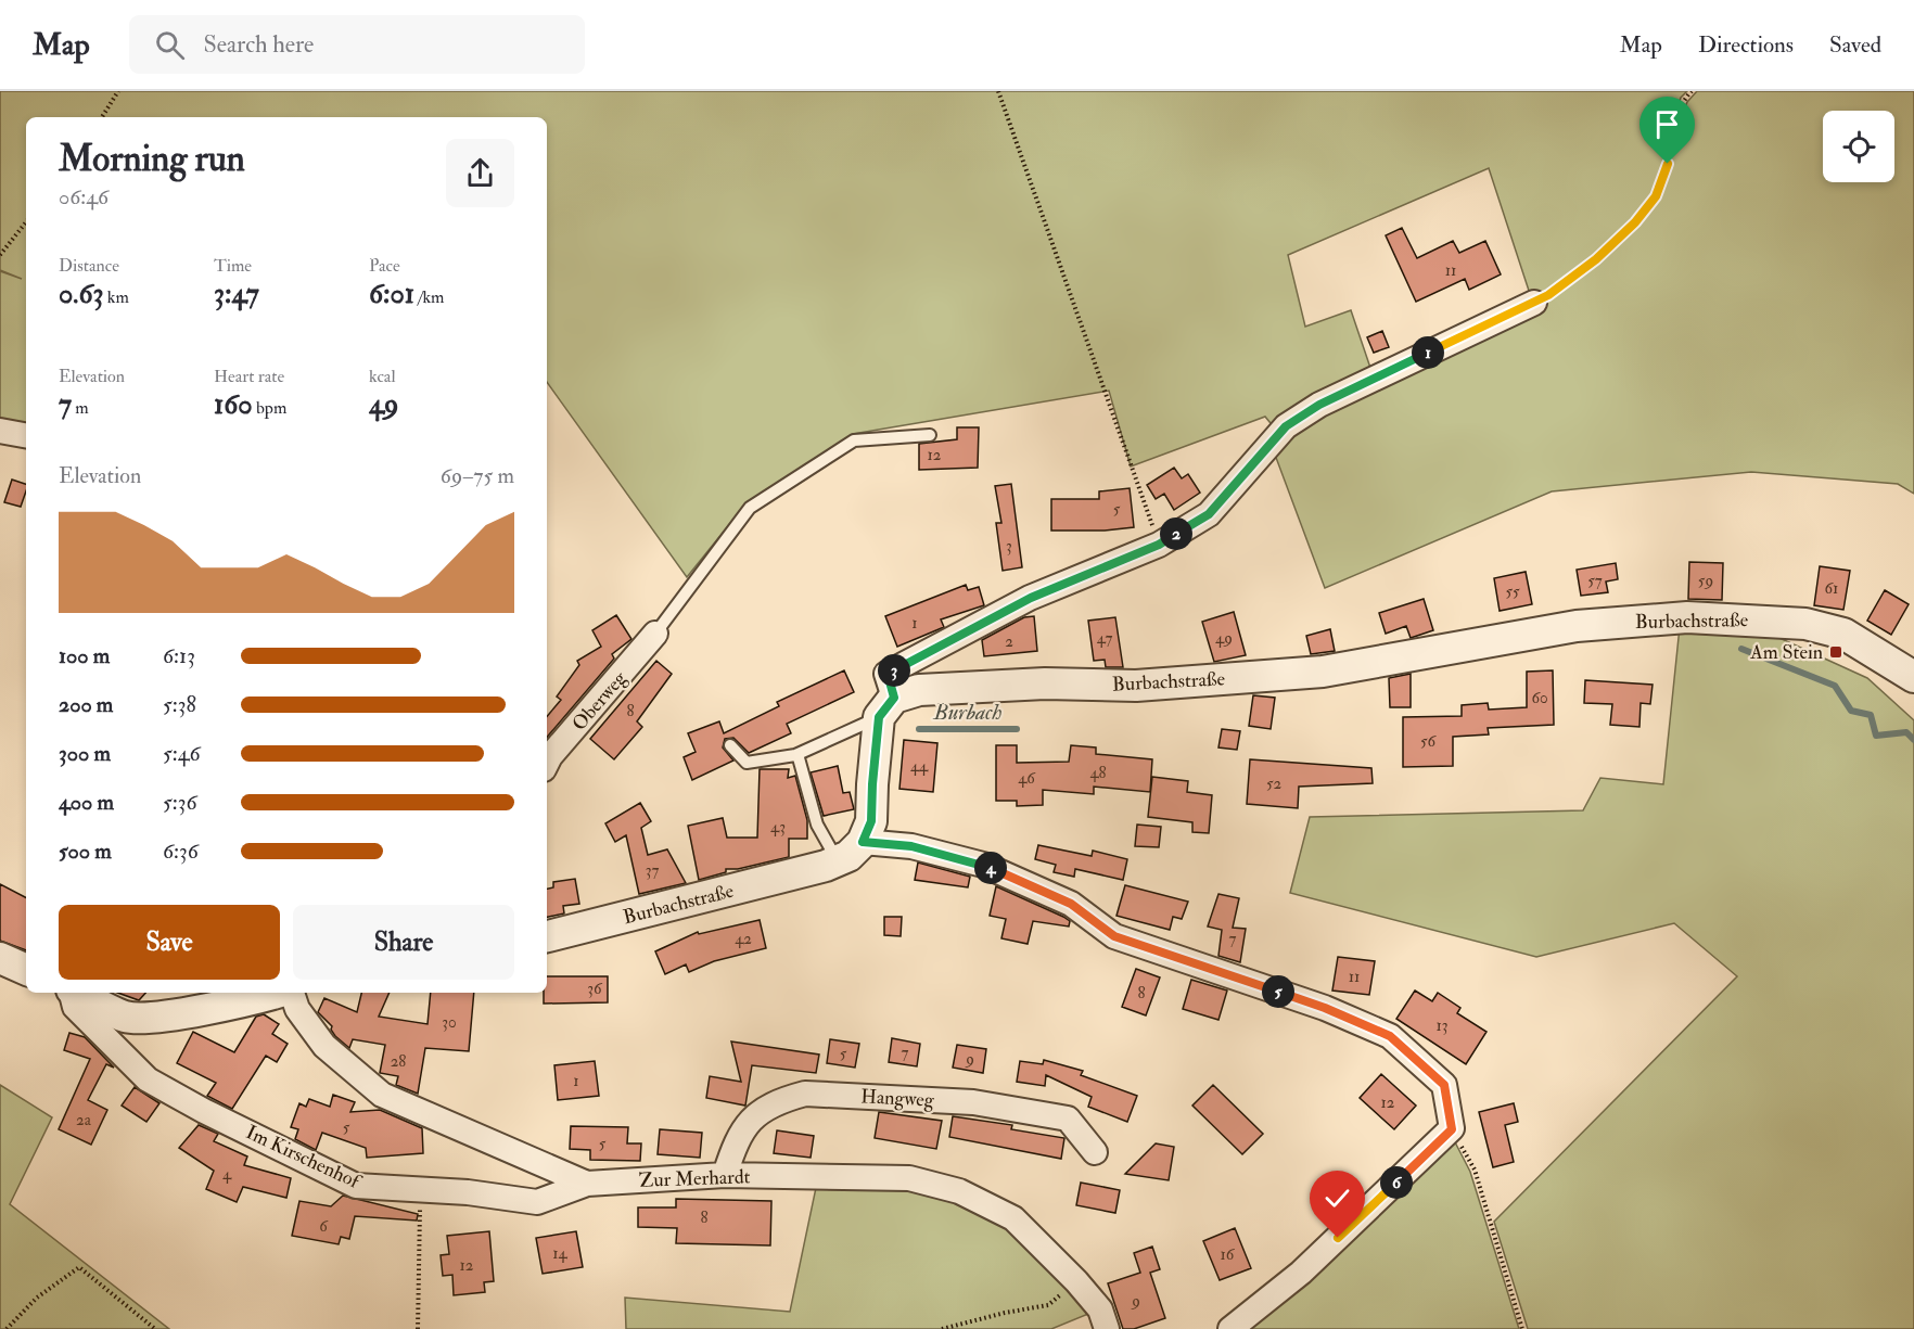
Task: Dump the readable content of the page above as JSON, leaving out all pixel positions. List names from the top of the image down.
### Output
{
  "streets": {
    "street": [
      "Burbachstraße",
      "Oberweg",
      "Hangweg",
      "Im Kirschenhof",
      "Zur Merhardt"
    ]
  },
  "crossings": [
    ["Hangweg", "Zur Merhardt"],
    ["Im Kirschenhof", "Zur Merhardt"]
  ],
  "water": ["Burbach"],
  "places": {
    "transit": ["Am Stein"]
  },
  "house_numbers": [
    "11",
    "12",
    "5",
    "3",
    "57",
    "59",
    "61",
    "55",
    "1",
    "47",
    "49",
    "2",
    "60",
    "8",
    "56",
    "44",
    "48",
    "46",
    "52",
    "43",
    "37",
    "42",
    "7",
    "11",
    "36",
    "8",
    "30",
    "13",
    "7",
    "5",
    "9",
    "28",
    "1",
    "12",
    "2a",
    "5",
    "5",
    "4",
    "8",
    "6",
    "14",
    "16",
    "12",
    "9"
  ],
  "page": {
    "header": "Map",
    "search": "Search here",
    "nav": ["Map", "Directions", "Saved"],
    "heading": ["Morning run", "06:46"],
    "stats": [
      ["Distance", "0.63 km"],
      ["Time", "3:47"],
      ["Pace", "6:01 /km"],
      ["Elevation", "7 m"],
      ["Heart rate", "160 bpm"],
      ["kcal", "49"]
    ],
    "pins": [
      "1",
      "2",
      "3",
      "4",
      "5",
      "6"
    ],
    "chart": ["Elevation", "69–75 m"],
    "list": [
      {
        "name": "100 m",
        "note": "6:13"
      },
      {
        "name": "200 m",
        "note": "5:38"
      },
      {
        "name": "300 m",
        "note": "5:46"
      },
      {
        "name": "400 m",
        "note": "5:36"
      },
      {
        "name": "500 m",
        "note": "6:36"
      }
    ],
    "buttons": ["Save", "Share"]
  }
}
